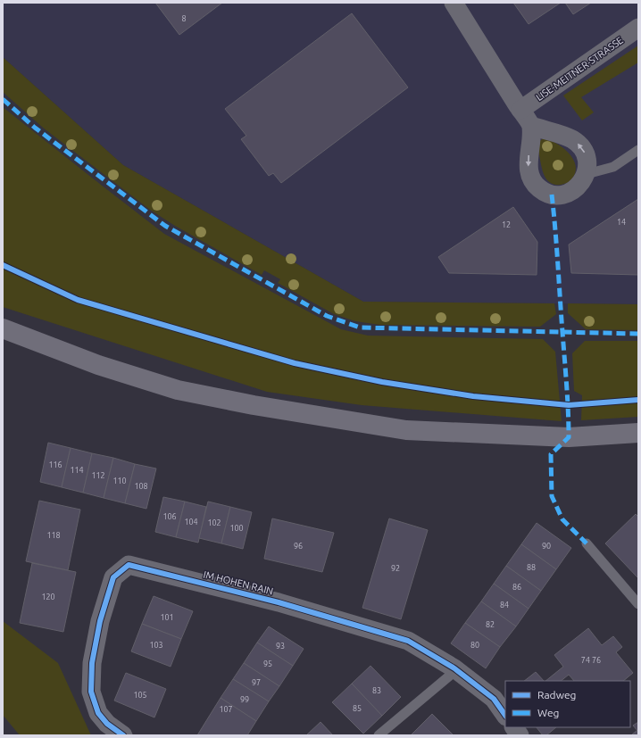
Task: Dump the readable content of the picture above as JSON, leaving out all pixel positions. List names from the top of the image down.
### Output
{
  "streets": {
    "street": ["LISE-MEITNER-STRASSE", "IM HOHEN RAIN"]
  },
  "house_numbers": [
    "8",
    "14",
    "12",
    "116",
    "114",
    "112",
    "110",
    "108",
    "106",
    "104",
    "102",
    "100",
    "118",
    "96",
    "90",
    "88",
    "92",
    "86",
    "120",
    "84",
    "101",
    "82",
    "103",
    "80",
    "93",
    "74 76",
    "95",
    "97",
    "83",
    "105",
    "99",
    "85",
    "107"
  ],
  "legend": ["Radweg", "Weg"]
}
